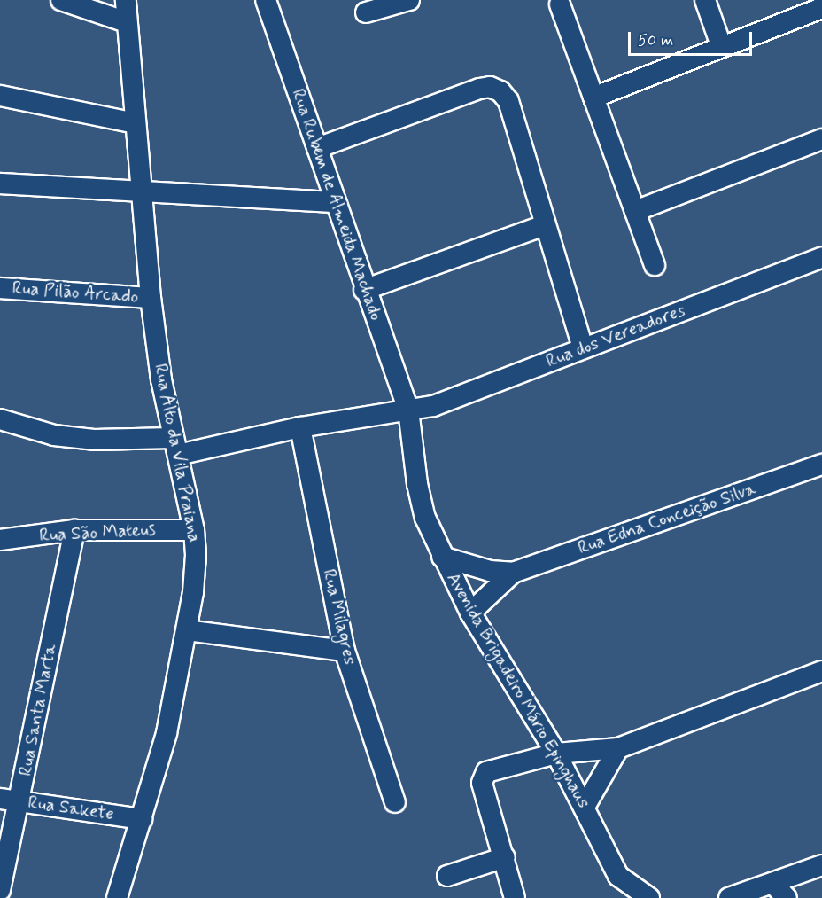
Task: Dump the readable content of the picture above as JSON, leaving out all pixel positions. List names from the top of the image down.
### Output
{
  "streets": {
    "street": [
      "Rua Rubem de Almeida Machado",
      "Rua Pilão Arcado",
      "Rua dos Vereadores",
      "Rua Alto da Vila Praiana",
      "Rua Edna Conceição Silva",
      "Rua São Mateus",
      "Rua Milagres",
      "Avenida Brigadeiro Mário Epinghaus",
      "Rua Santa Marta",
      "Rua Sakete"
    ]
  },
  "crossings": [
    ["Rua Rubem de Almeida Machado", "Rua dos Vereadores"],
    ["Rua Rubem de Almeida Machado", "Avenida Brigadeiro Mário Epinghaus"],
    ["Rua Pilão Arcado", "Rua Alto da Vila Praiana"],
    ["Rua dos Vereadores", "Rua Alto da Vila Praiana"],
    ["Rua dos Vereadores", "Rua Milagres"],
    ["Rua dos Vereadores", "Avenida Brigadeiro Mário Epinghaus"],
    ["Rua Alto da Vila Praiana", "Rua São Mateus"],
    ["Rua Alto da Vila Praiana", "Rua Sakete"],
    ["Rua Edna Conceição Silva", "Avenida Brigadeiro Mário Epinghaus"],
    ["Rua São Mateus", "Rua Santa Marta"],
    ["Rua Santa Marta", "Rua Sakete"]
  ],
  "scale_bar": "50 m"
}
